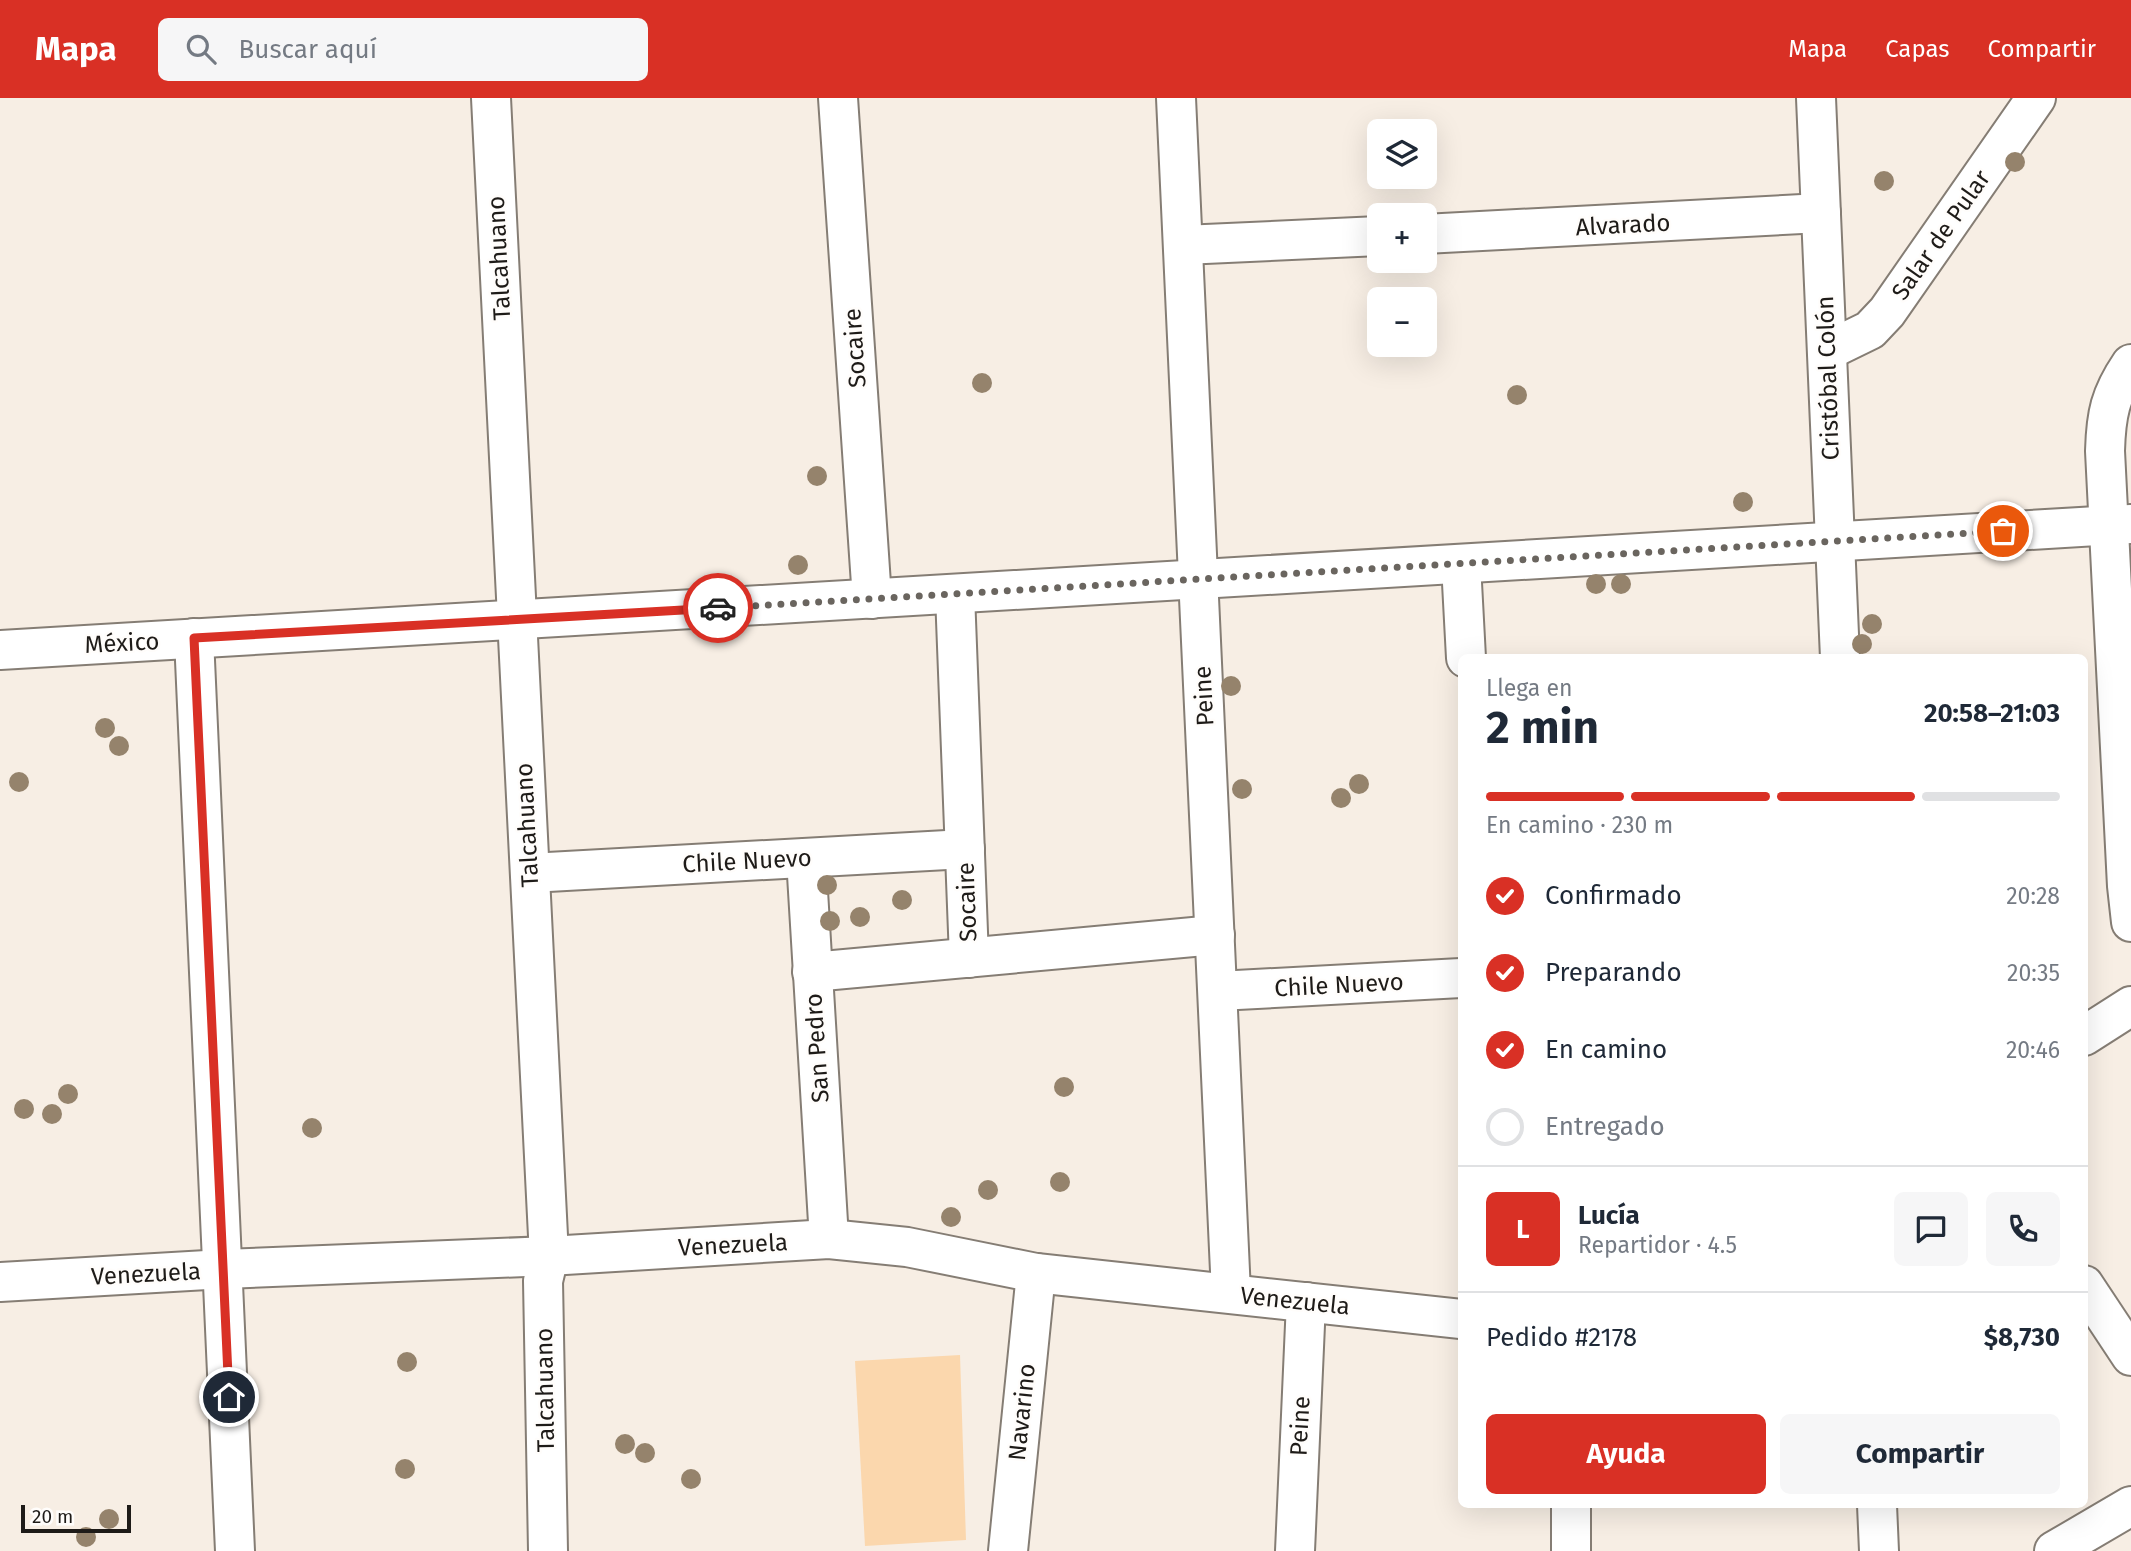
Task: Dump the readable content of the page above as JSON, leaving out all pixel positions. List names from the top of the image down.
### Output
{
  "streets": {
    "street": [
      "Alvarado",
      "Salar de Pular",
      "Talcahuano",
      "Socaire",
      "Cristóbal Colón",
      "México",
      "Peine",
      "Chile Nuevo",
      "San Pedro",
      "Venezuela",
      "Navarino"
    ]
  },
  "crossings": [
    ["Alvarado", "Cristóbal Colón"],
    ["Salar de Pular", "Cristóbal Colón"],
    ["Talcahuano", "México"],
    ["Talcahuano", "Chile Nuevo"],
    ["Talcahuano", "Venezuela"],
    ["Socaire", "México"],
    ["Socaire", "Chile Nuevo"],
    ["Cristóbal Colón", "México"],
    ["México", "Peine"],
    ["Peine", "Chile Nuevo"],
    ["Peine", "Venezuela"],
    ["Chile Nuevo", "San Pedro"],
    ["San Pedro", "Venezuela"],
    ["Venezuela", "Navarino"]
  ],
  "scale_bar": "20 m",
  "page": {
    "header": "Mapa",
    "search": "Buscar aquí",
    "nav": ["Mapa", "Capas", "Compartir"],
    "map_buttons": ["+", "−"],
    "heading": ["2 min", "Llega en", "20:58–21:03"],
    "panel": [
      "Lucía",
      "Repartidor · 4.5",
      "Pedido #2178",
      "$8,730"
    ],
    "bar": "En camino · 230 m",
    "list": [
      ["Confirmado", "20:28"],
      ["Preparando", "20:35"],
      ["En camino", "20:46"],
      "Entregado"
    ],
    "round": "L",
    "buttons": ["Ayuda", "Compartir"],
    "scale": "20 m"
  }
}
